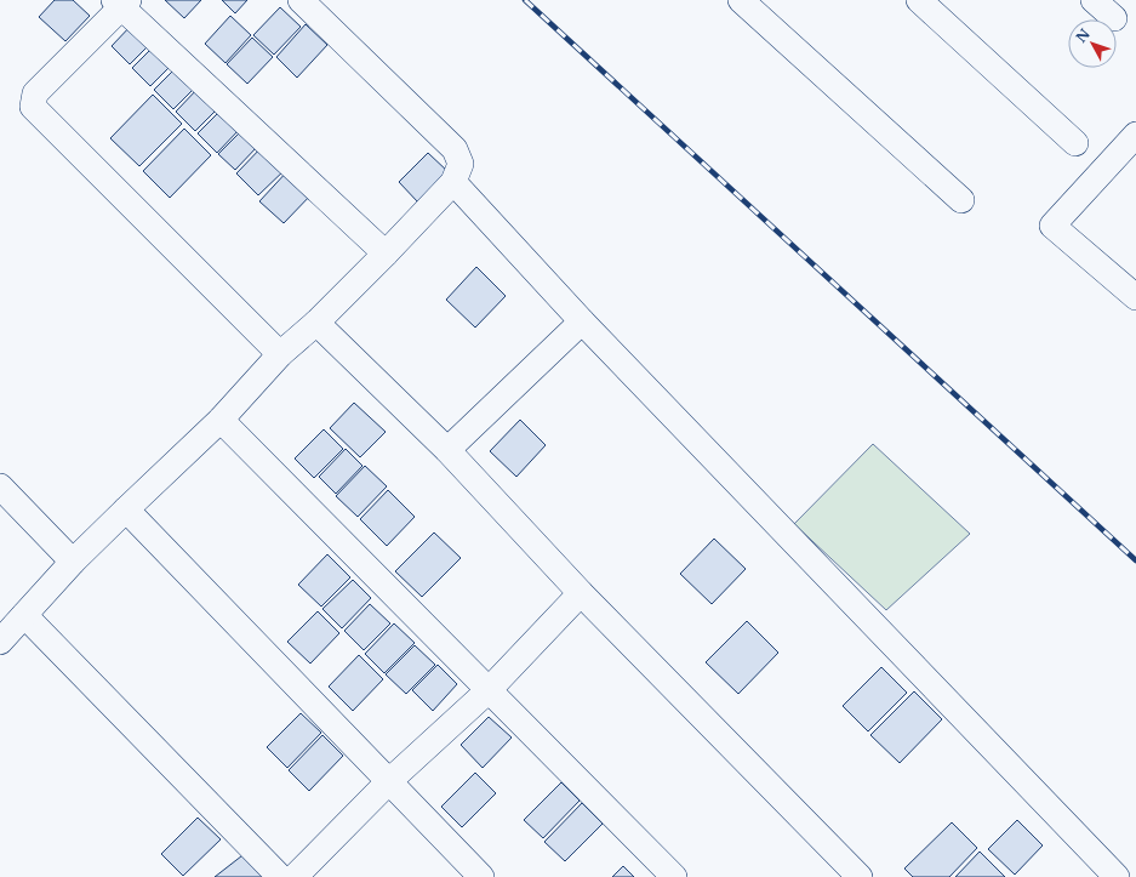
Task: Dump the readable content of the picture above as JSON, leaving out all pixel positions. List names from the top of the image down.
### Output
{
  "north": "top left"
}
